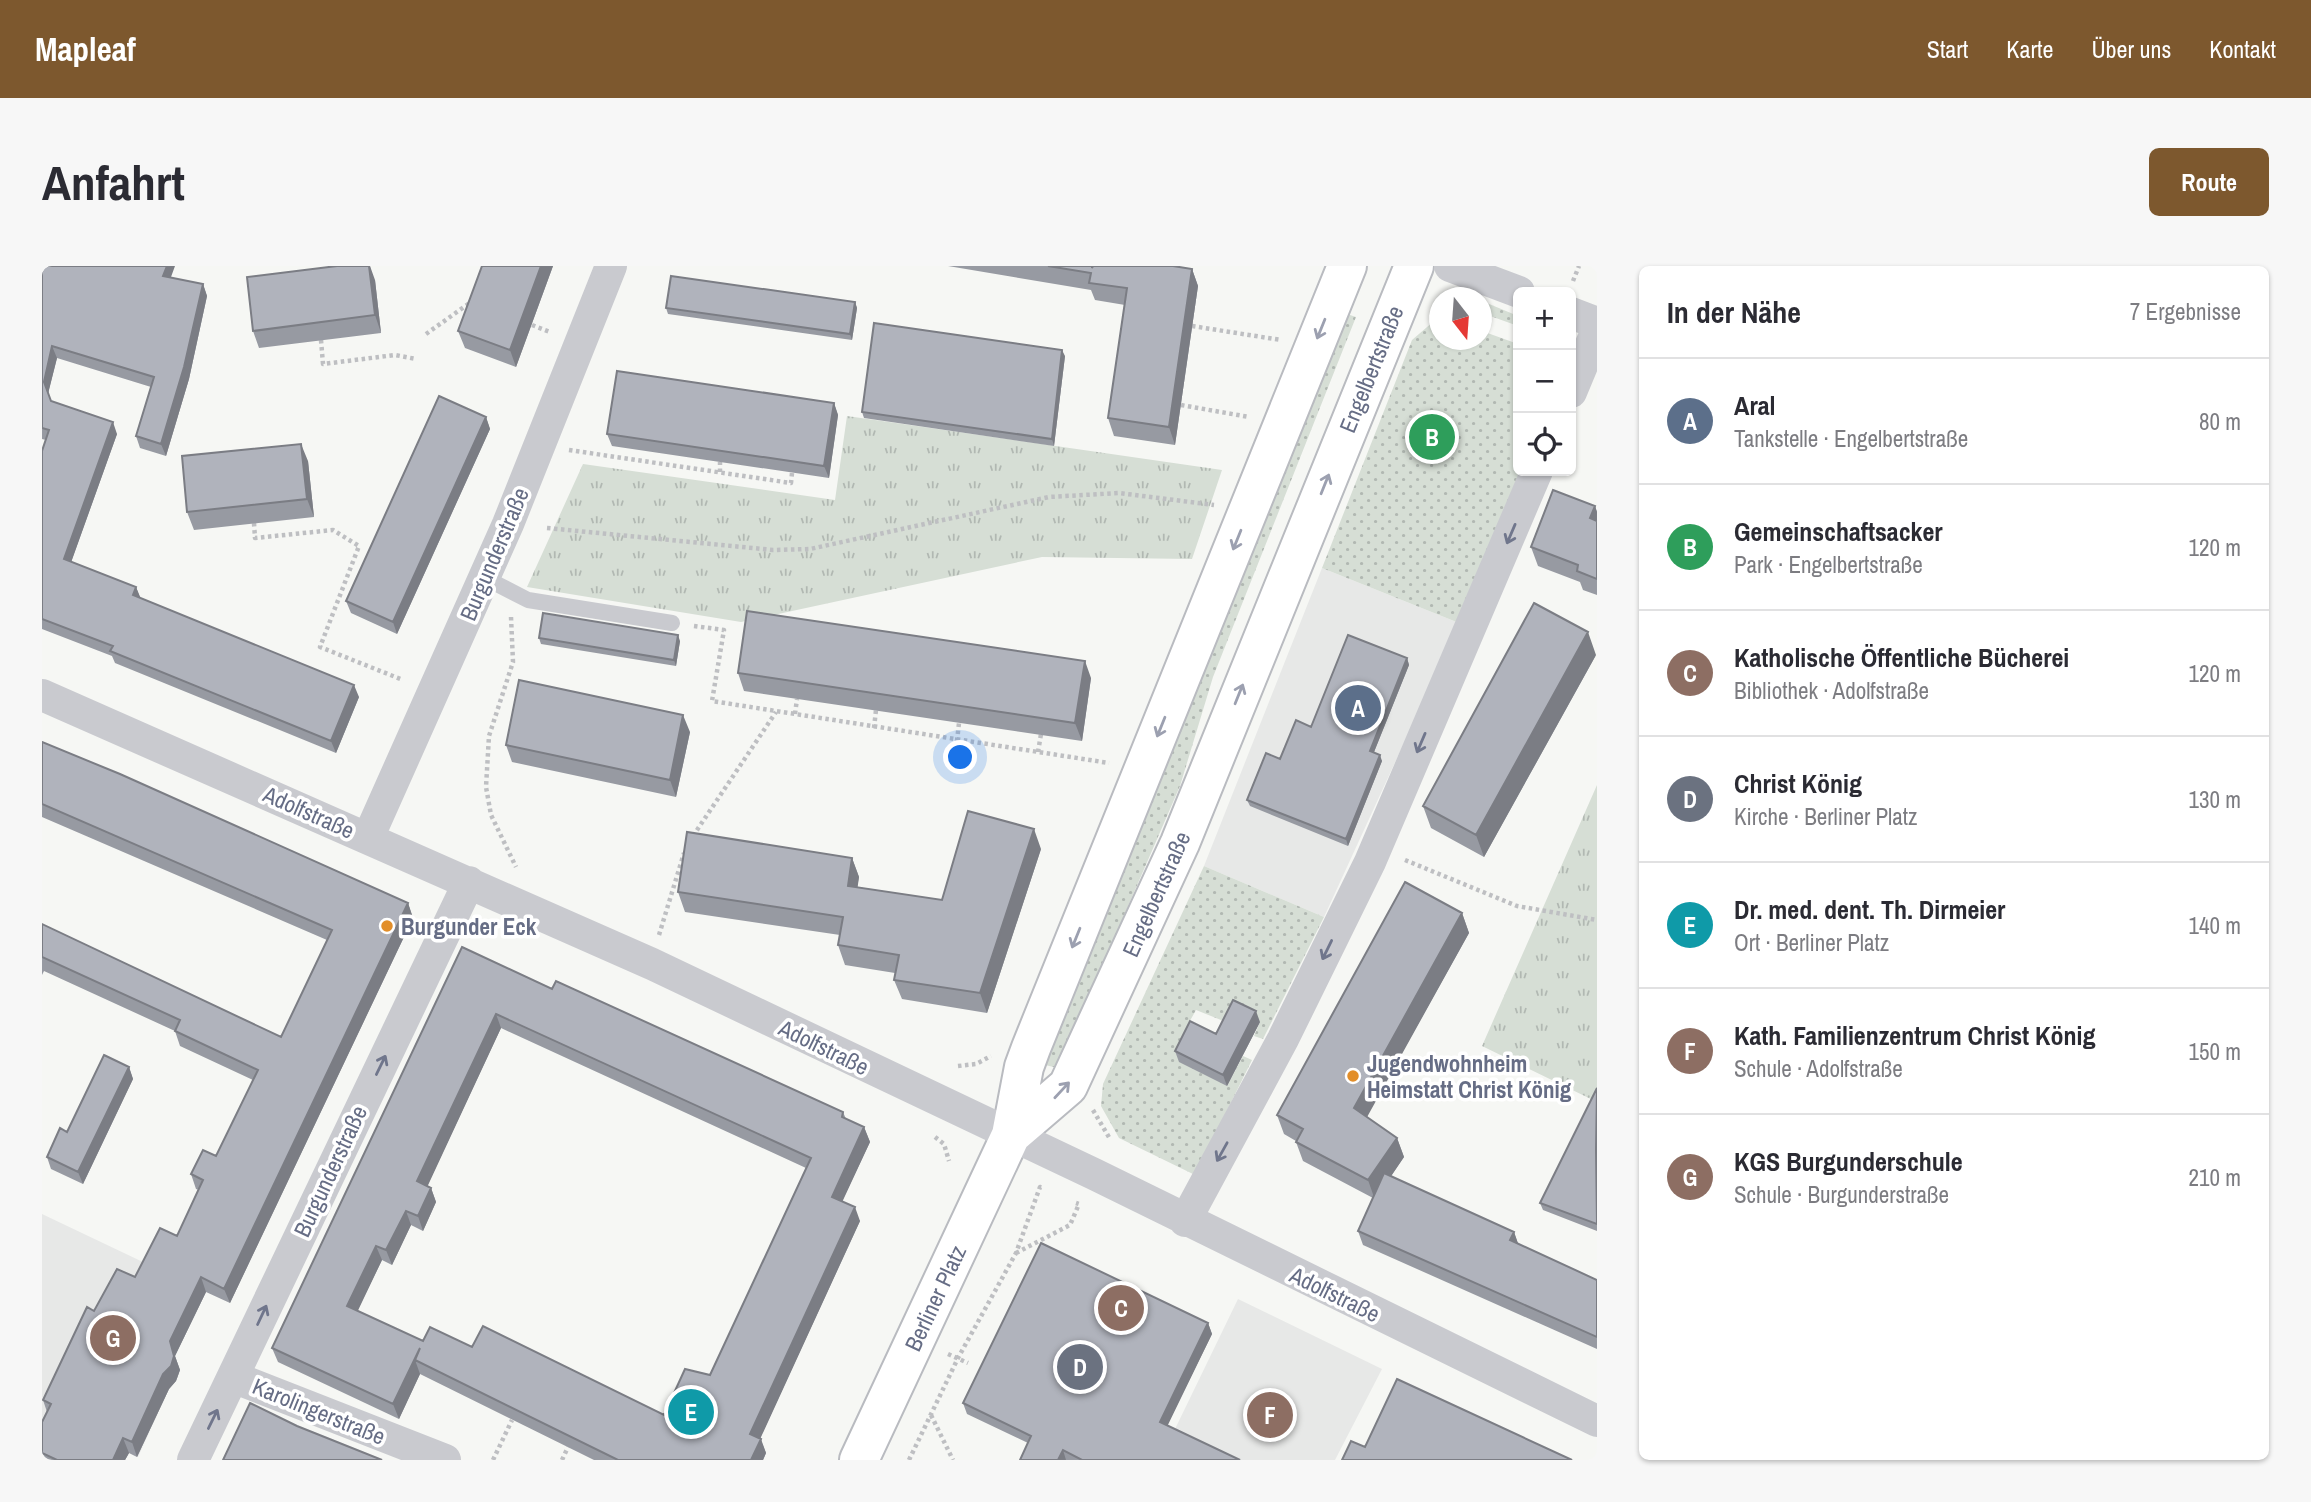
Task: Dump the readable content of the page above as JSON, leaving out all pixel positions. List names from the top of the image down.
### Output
{
  "streets": {
    "main road": ["Engelbertstraße", "Berliner Platz"],
    "street": ["Burgunderstraße", "Adolfstraße", "Karolingerstraße"]
  },
  "crossings": [
    ["Engelbertstraße", "Adolfstraße"],
    ["Engelbertstraße", "Berliner Platz"],
    ["Burgunderstraße", "Adolfstraße"],
    ["Burgunderstraße", "Karolingerstraße"],
    ["Adolfstraße", "Berliner Platz"]
  ],
  "one_way": ["Burgunderstraße"],
  "places": ["Burgunder Eck", "Jugendwohnheim Heimstatt Christ König"],
  "north": "bottom",
  "page": {
    "header": "Mapleaf",
    "nav": [
      "Start",
      "Karte",
      "Über uns",
      "Kontakt"
    ],
    "buttons": "Route",
    "title": "Anfahrt",
    "heading": ["In der Nähe", "7 Ergebnisse"],
    "map_buttons": ["+", "−"],
    "list": [
      {
        "mark": "A",
        "name": "Aral",
        "note": "Tankstelle · Engelbertstraße",
        "value": "80 m"
      },
      {
        "mark": "B",
        "name": "Gemeinschaftsacker",
        "note": "Park · Engelbertstraße",
        "value": "120 m"
      },
      {
        "mark": "C",
        "name": "Katholische Öffentliche Bücherei",
        "note": "Bibliothek · Adolfstraße",
        "value": "120 m"
      },
      {
        "mark": "D",
        "name": "Christ König",
        "note": "Kirche · Berliner Platz",
        "value": "130 m"
      },
      {
        "mark": "E",
        "name": "Dr. med. dent. Th. Dirmeier",
        "note": "Ort · Berliner Platz",
        "value": "140 m"
      },
      {
        "mark": "F",
        "name": "Kath. Familienzentrum Christ König",
        "note": "Schule · Adolfstraße",
        "value": "150 m"
      },
      {
        "mark": "G",
        "name": "KGS Burgunderschule",
        "note": "Schule · Burgunderstraße",
        "value": "210 m"
      }
    ],
    "pins": [
      "B",
      "A",
      "C",
      "G",
      "D",
      "E",
      "F"
    ]
  }
}
